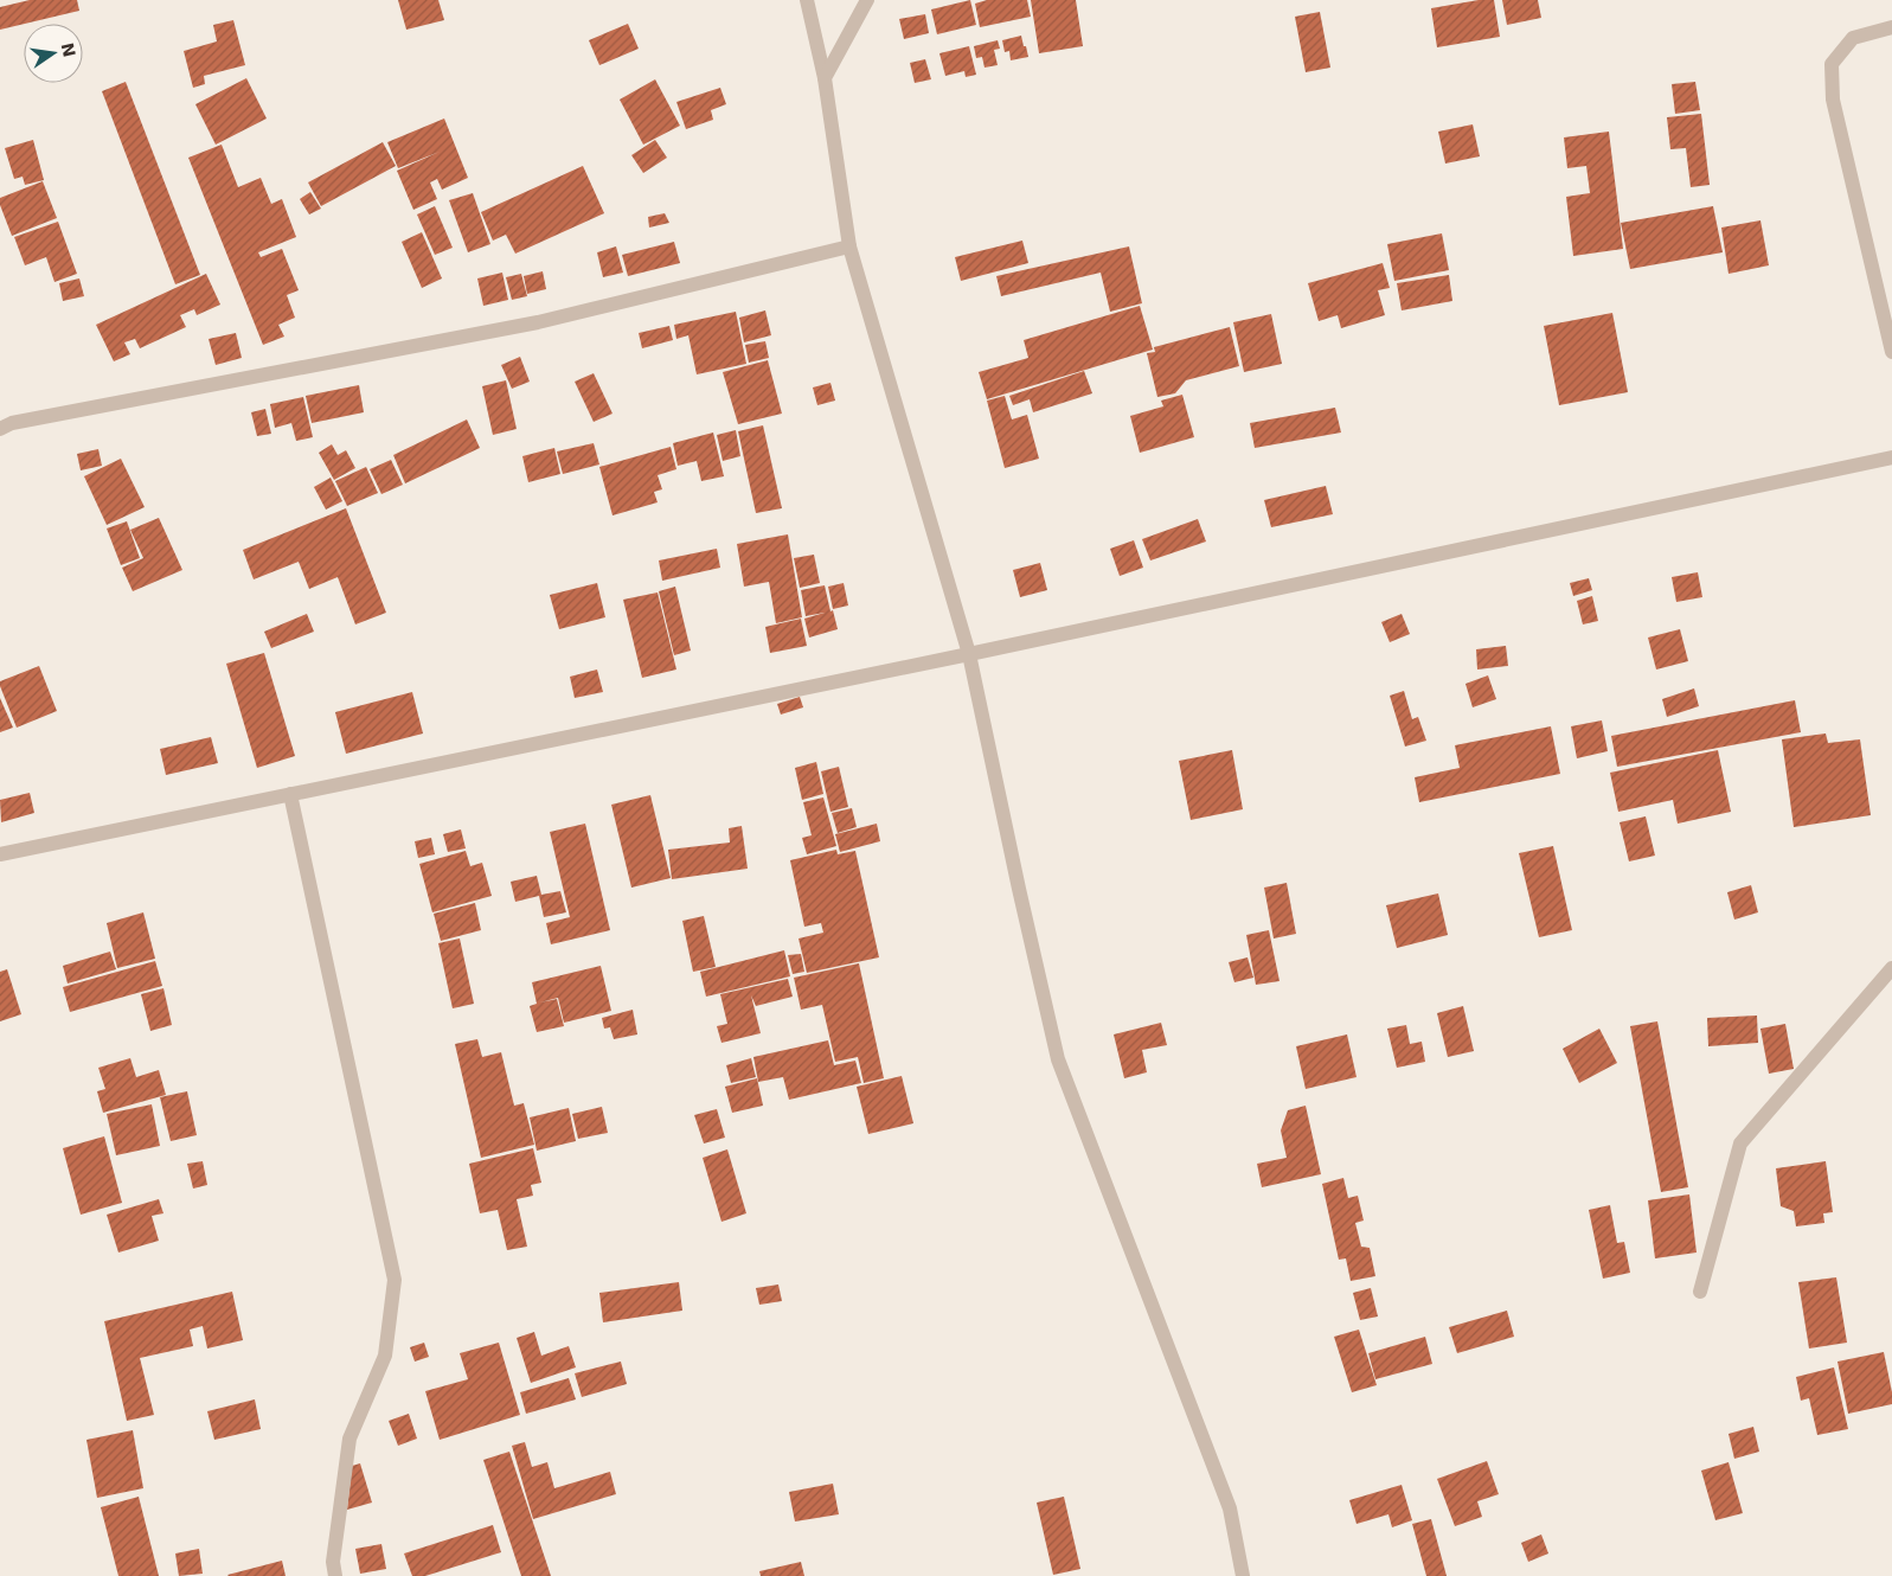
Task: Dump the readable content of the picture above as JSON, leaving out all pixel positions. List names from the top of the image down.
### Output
{
  "north": "right"
}
